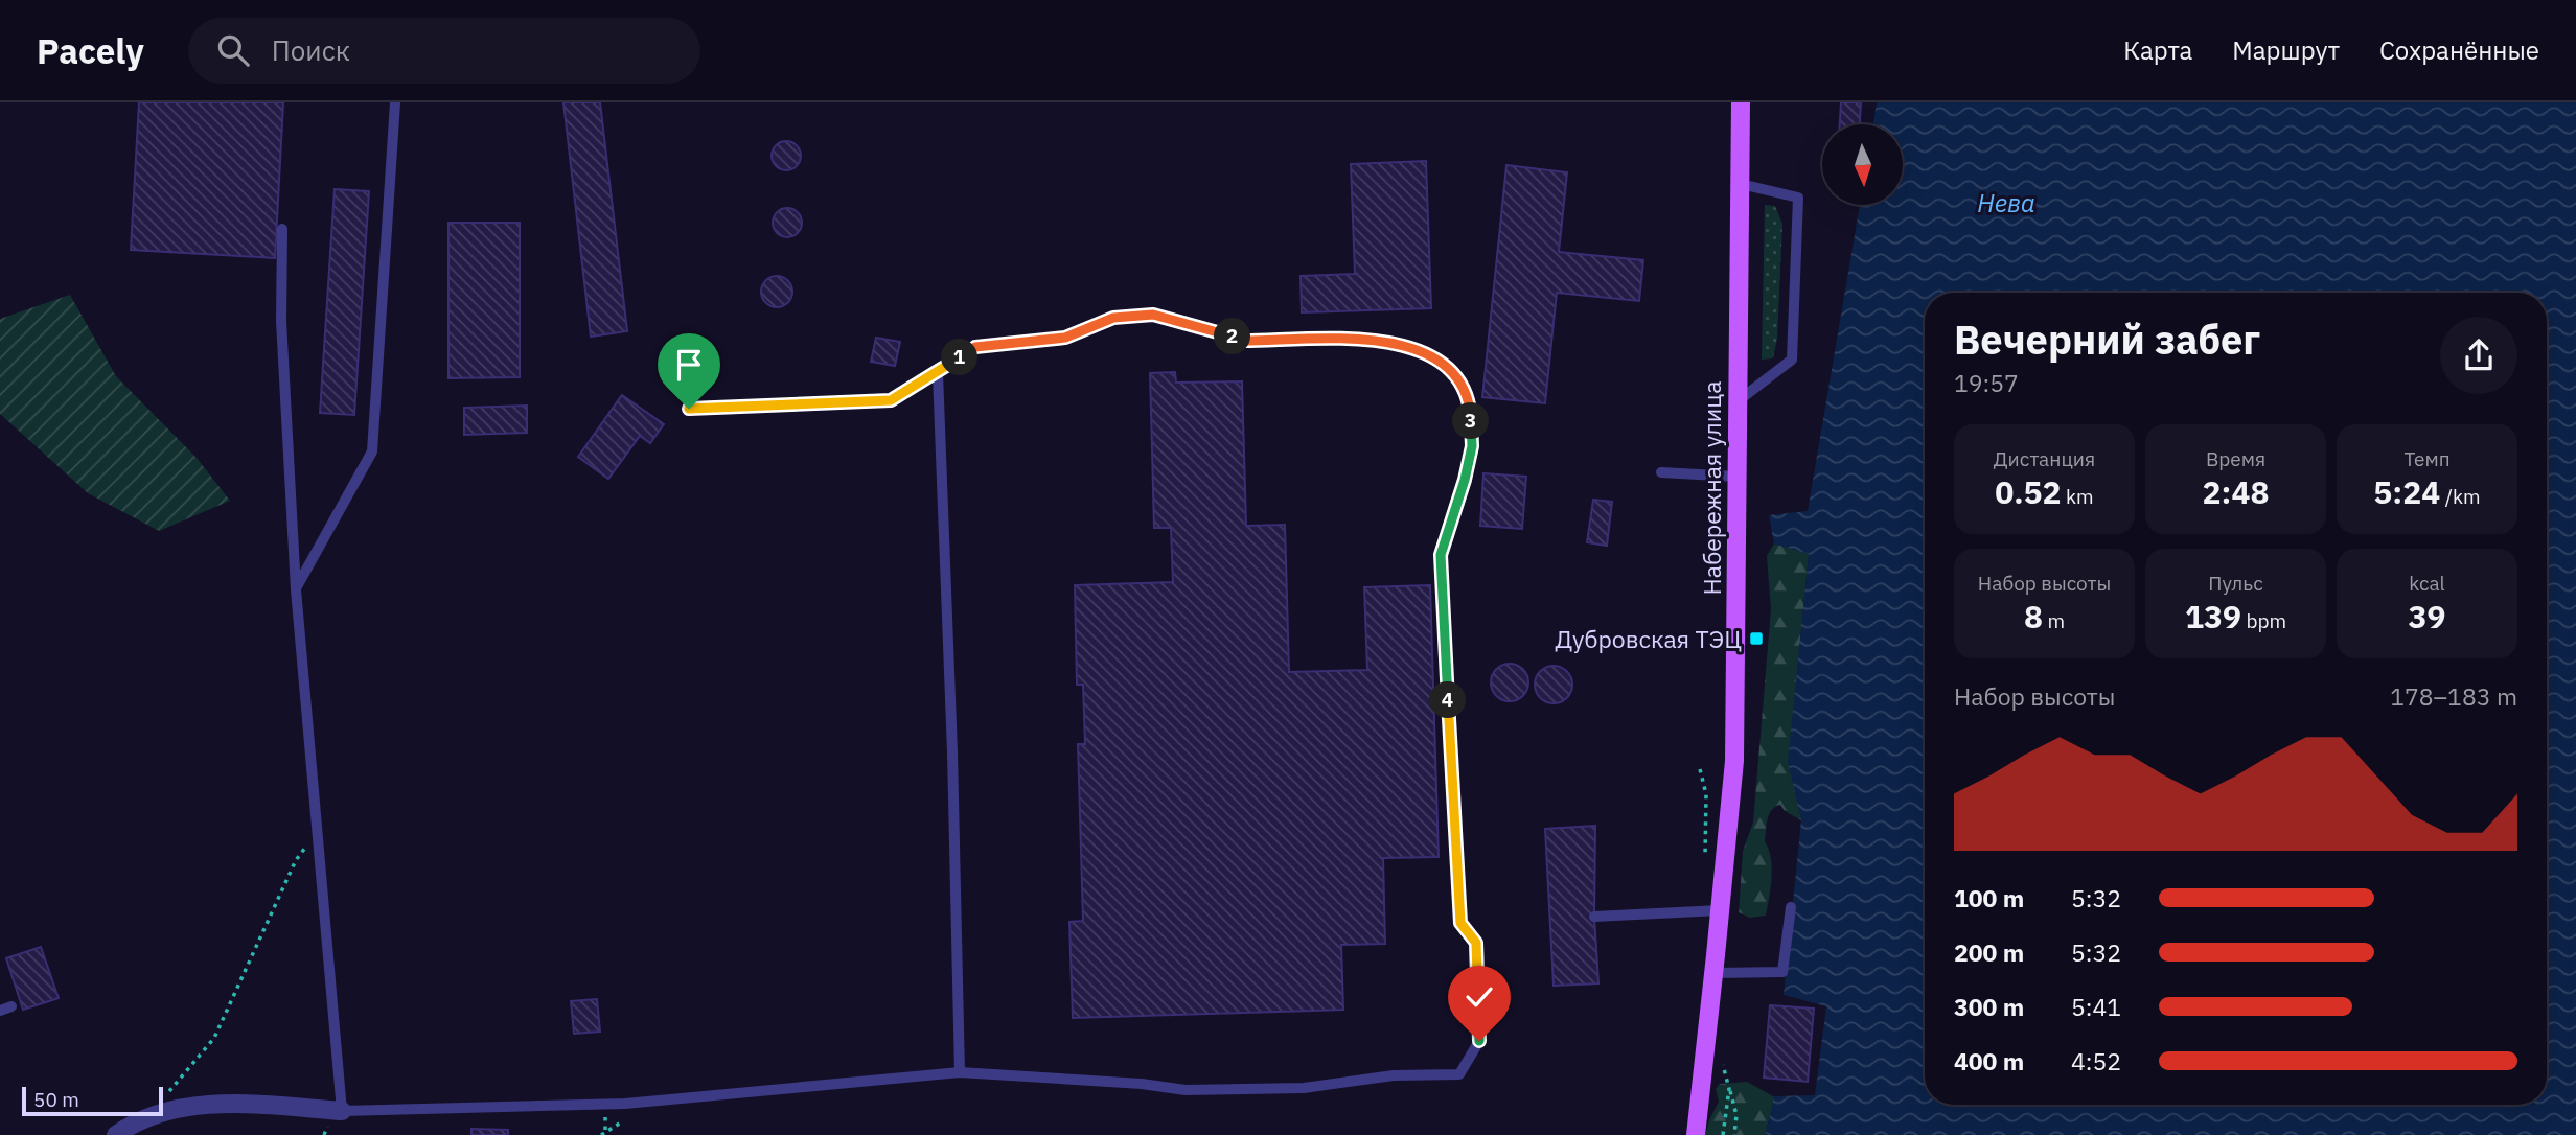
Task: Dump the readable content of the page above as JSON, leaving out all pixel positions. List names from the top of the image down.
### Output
{
  "streets": {
    "main road": ["Набережная улица"]
  },
  "water": ["Нева"],
  "places": {
    "transit": ["Дубровская ТЭЦ"]
  },
  "scale_bar": "50 m",
  "north": "bottom",
  "page": {
    "header": "Pacely",
    "search": "Поиск",
    "nav": ["Карта", "Маршрут", "Сохранённые"],
    "heading": ["Вечерний забег", "19:57"],
    "pins": [
      "2",
      "1",
      "3",
      "4"
    ],
    "stats": [
      ["Дистанция", "0.52 km"],
      ["Время", "2:48"],
      ["Темп", "5:24 /km"],
      ["Набор высоты", "8 m"],
      ["Пульс", "139 bpm"],
      ["kcal", "39"]
    ],
    "chart": ["Набор высоты", "178–183 m"],
    "list": [
      {
        "name": "100 m",
        "note": "5:32"
      },
      {
        "name": "200 m",
        "note": "5:32"
      },
      {
        "name": "300 m",
        "note": "5:41"
      },
      {
        "name": "400 m",
        "note": "4:52"
      }
    ],
    "scale": "50 m"
  }
}
